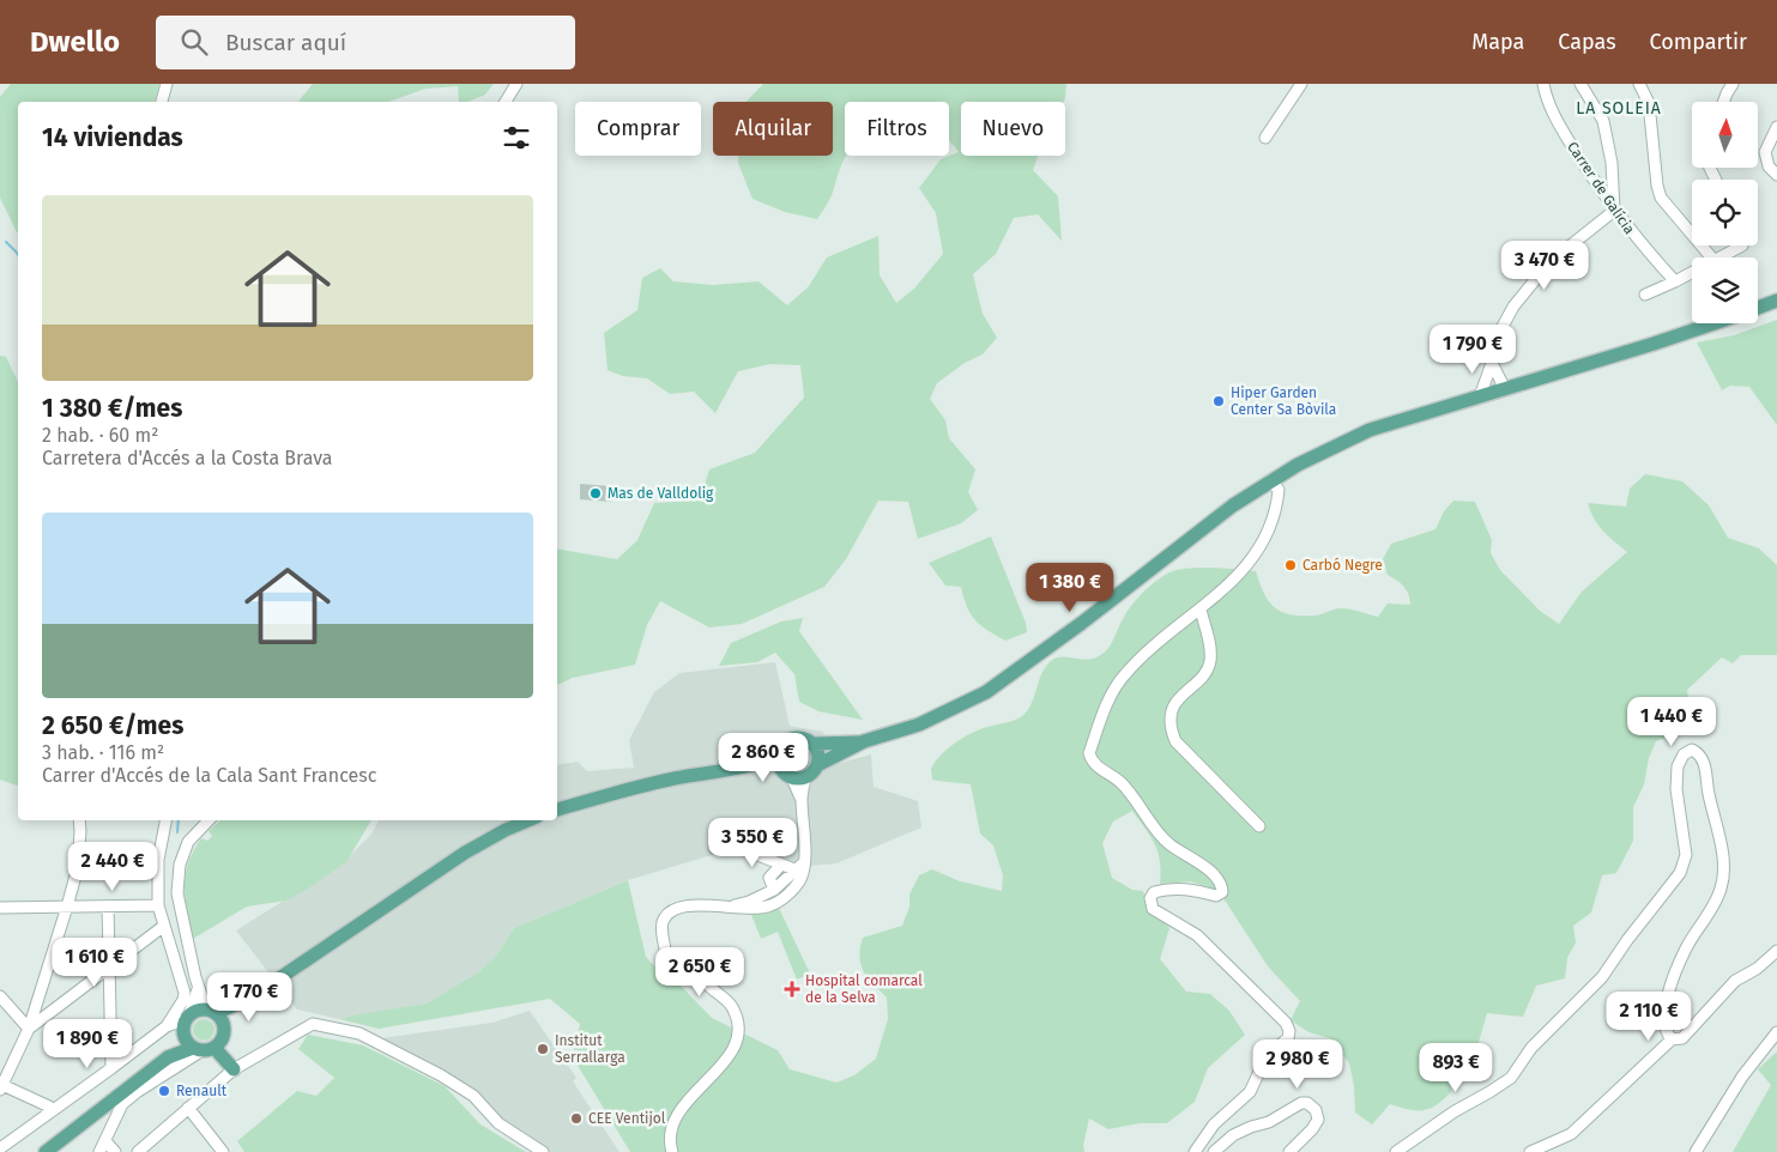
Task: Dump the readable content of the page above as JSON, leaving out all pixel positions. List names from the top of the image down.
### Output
{
  "streets": {
    "street": ["Carrer de Galícia"]
  },
  "districts": ["LA SOLEIA"],
  "places": {
    "other": [
      "Hiper Garden Center Sa Bòvila",
      "Mas de Valldolig",
      "Carbó Negre",
      "Institut Serrallarga",
      "Renault",
      "CEE Ventijol"
    ],
    "health": ["Hospital comarcal de la Selva"]
  },
  "north": "top",
  "page": {
    "header": "Dwello",
    "search": "Buscar aquí",
    "nav": ["Mapa", "Capas", "Compartir"],
    "chip": [
      "Comprar",
      "Alquilar",
      "Filtros",
      "Nuevo"
    ],
    "heading": "14 viviendas",
    "list": [
      {
        "name": "1 380 €/mes",
        "note": "2 hab. · 60 m² · Carretera d'Accés a la Costa Brava"
      },
      {
        "name": "2 650 €/mes",
        "note": "3 hab. · 116 m² · Carrer d'Accés de la Cala Sant Francesc"
      }
    ],
    "price": [
      "3 470 €",
      "1 790 €",
      "1 380 €",
      "1 440 €",
      "2 860 €",
      "3 550 €",
      "2 440 €",
      "1 610 €",
      "2 650 €",
      "1 770 €",
      "2 110 €",
      "1 890 €",
      "2 980 €",
      "893 €"
    ]
  }
}
